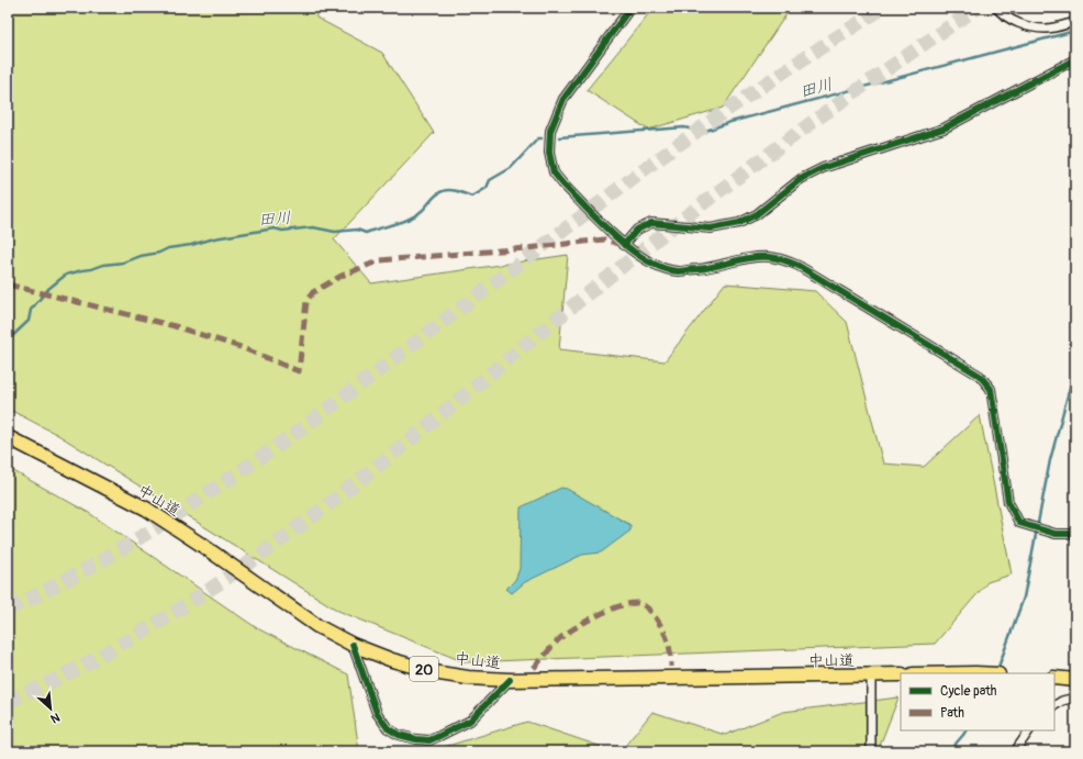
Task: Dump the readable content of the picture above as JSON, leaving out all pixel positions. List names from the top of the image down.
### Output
{
  "streets": {
    "highway": ["中山道", "20"]
  },
  "water": ["田川"],
  "legend": ["Cycle path", "Path"],
  "north": "bottom right"
}
